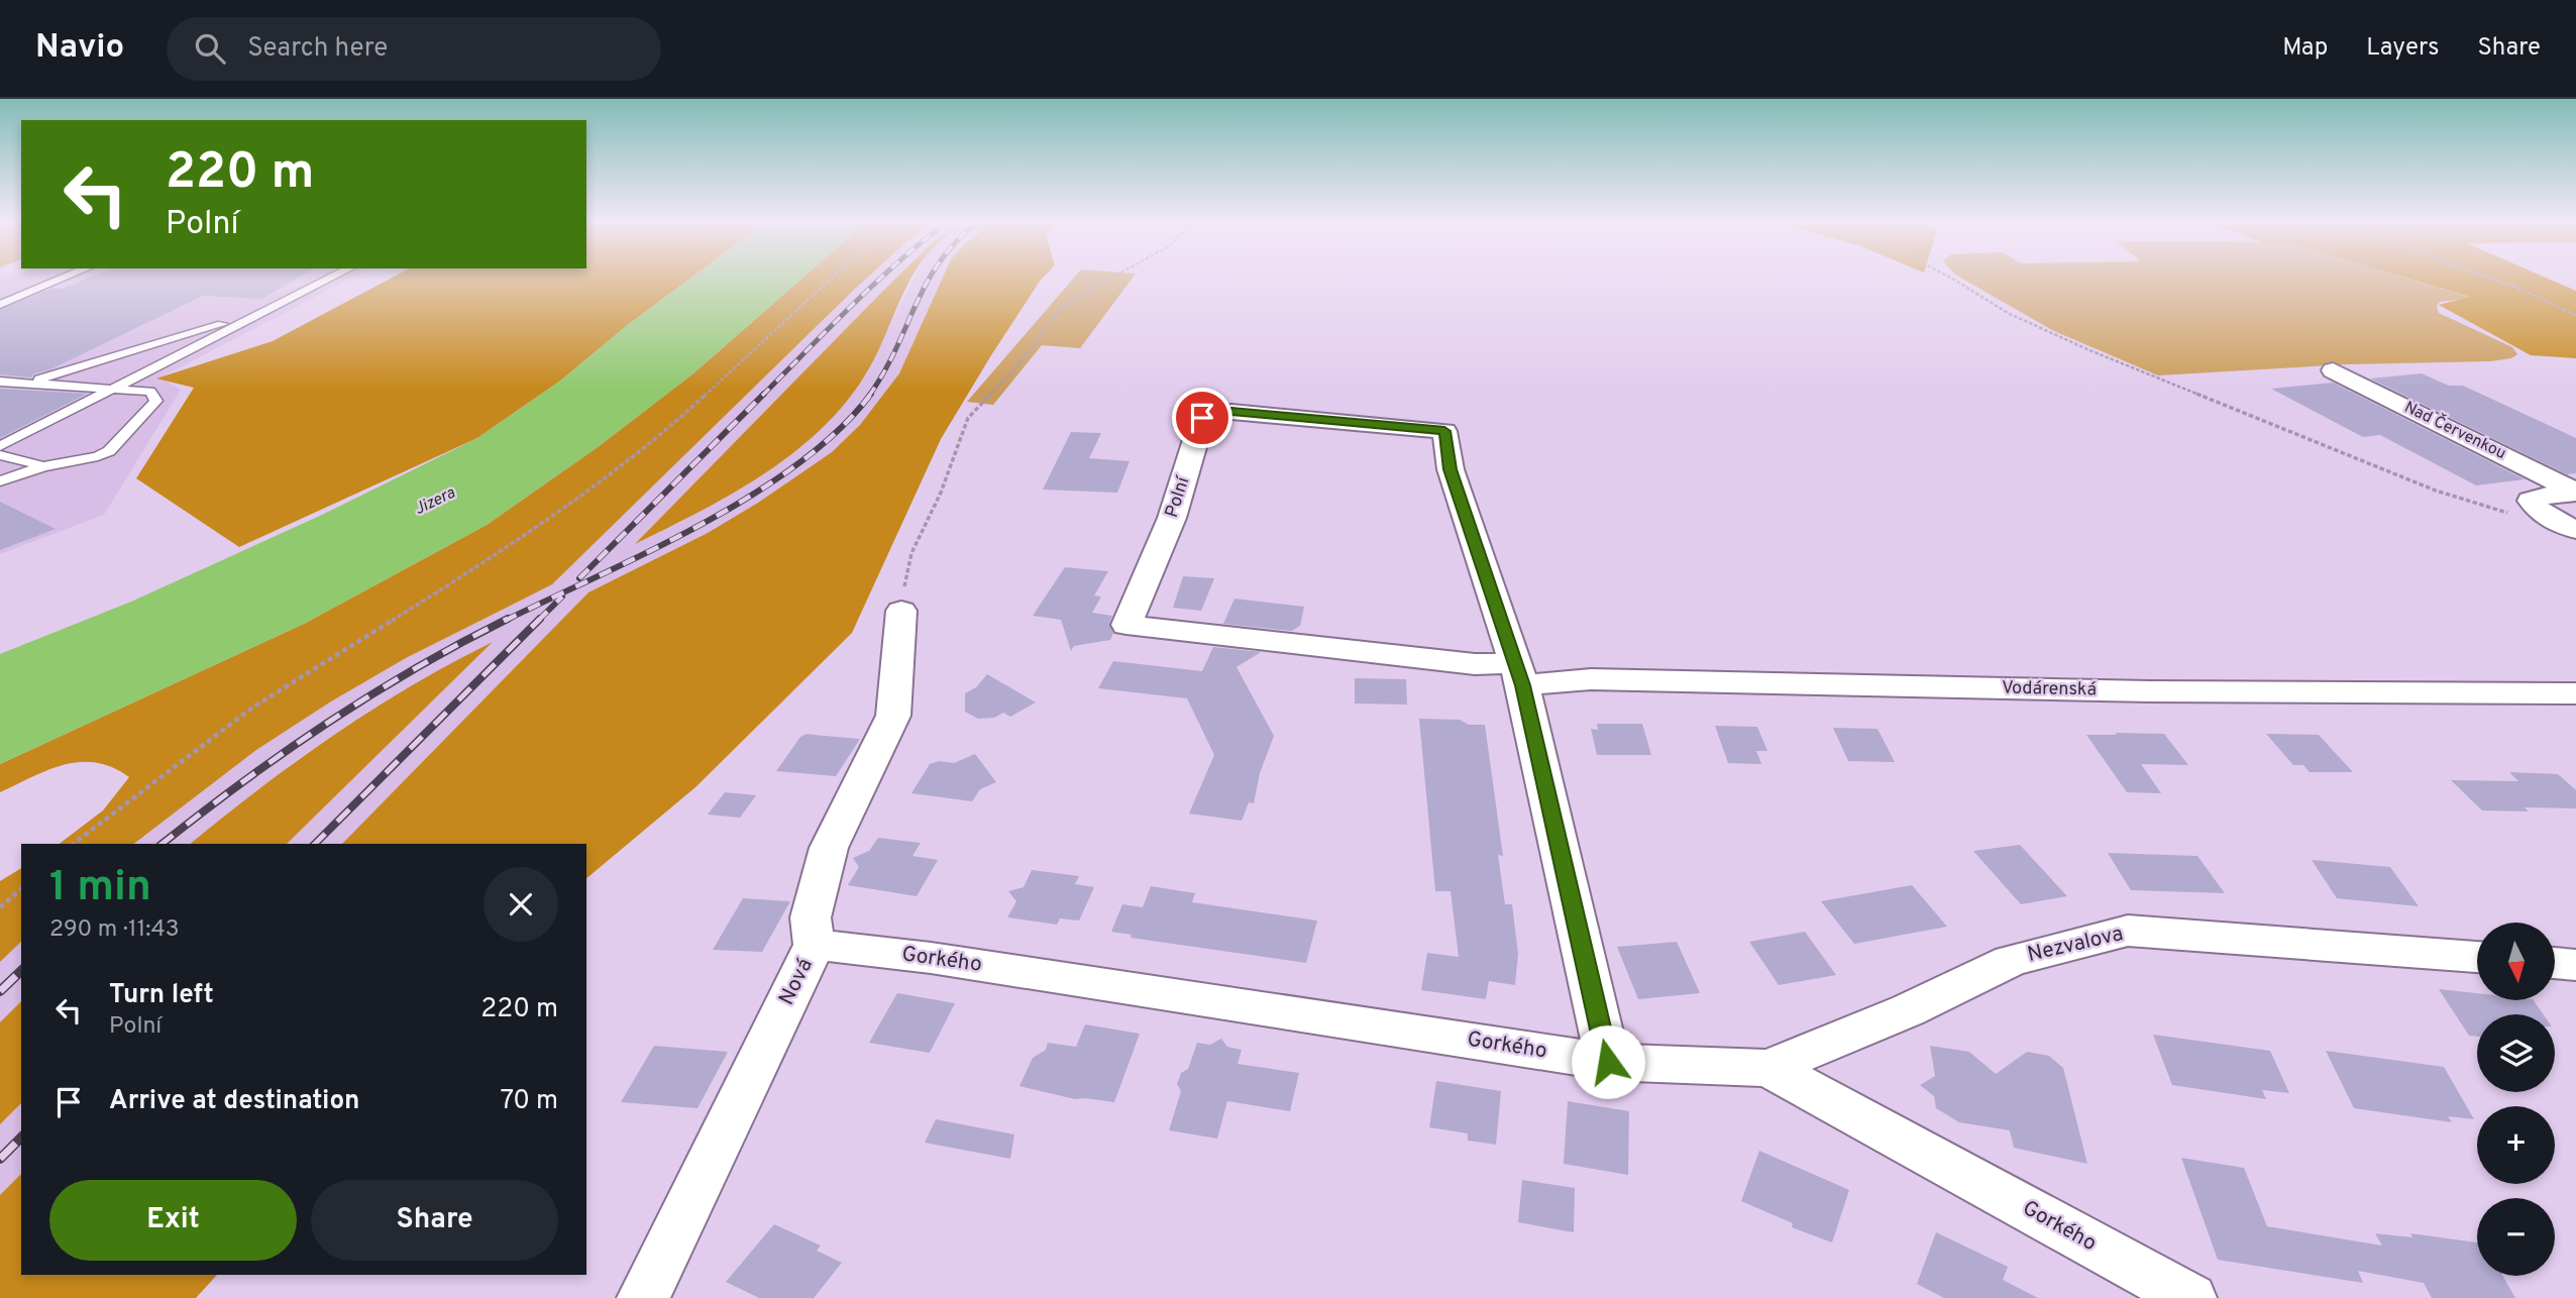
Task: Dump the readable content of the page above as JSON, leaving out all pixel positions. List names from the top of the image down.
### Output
{
  "streets": {
    "street": [
      "Nad Červenkou",
      "Polní",
      "Vodárenská",
      "Nezvalova",
      "Gorkého",
      "Nová"
    ]
  },
  "crossings": [
    ["Polní", "Vodárenská"],
    ["Polní", "Gorkého"],
    ["Nezvalova", "Gorkého"],
    ["Gorkého", "Nová"]
  ],
  "water": ["Jizera"],
  "north": "bottom",
  "page": {
    "header": "Navio",
    "search": "Search here",
    "nav": ["Map", "Layers", "Share"],
    "turn": ["220 m", "Polní"],
    "heading": ["1 min", "290 m · 11:43"],
    "map_buttons": ["+", "−"],
    "list": [
      {
        "name": "Turn left",
        "note": "Polní",
        "value": "220 m"
      },
      {
        "name": "Arrive at destination",
        "value": "70 m"
      }
    ],
    "buttons": ["Exit", "Share"]
  }
}
